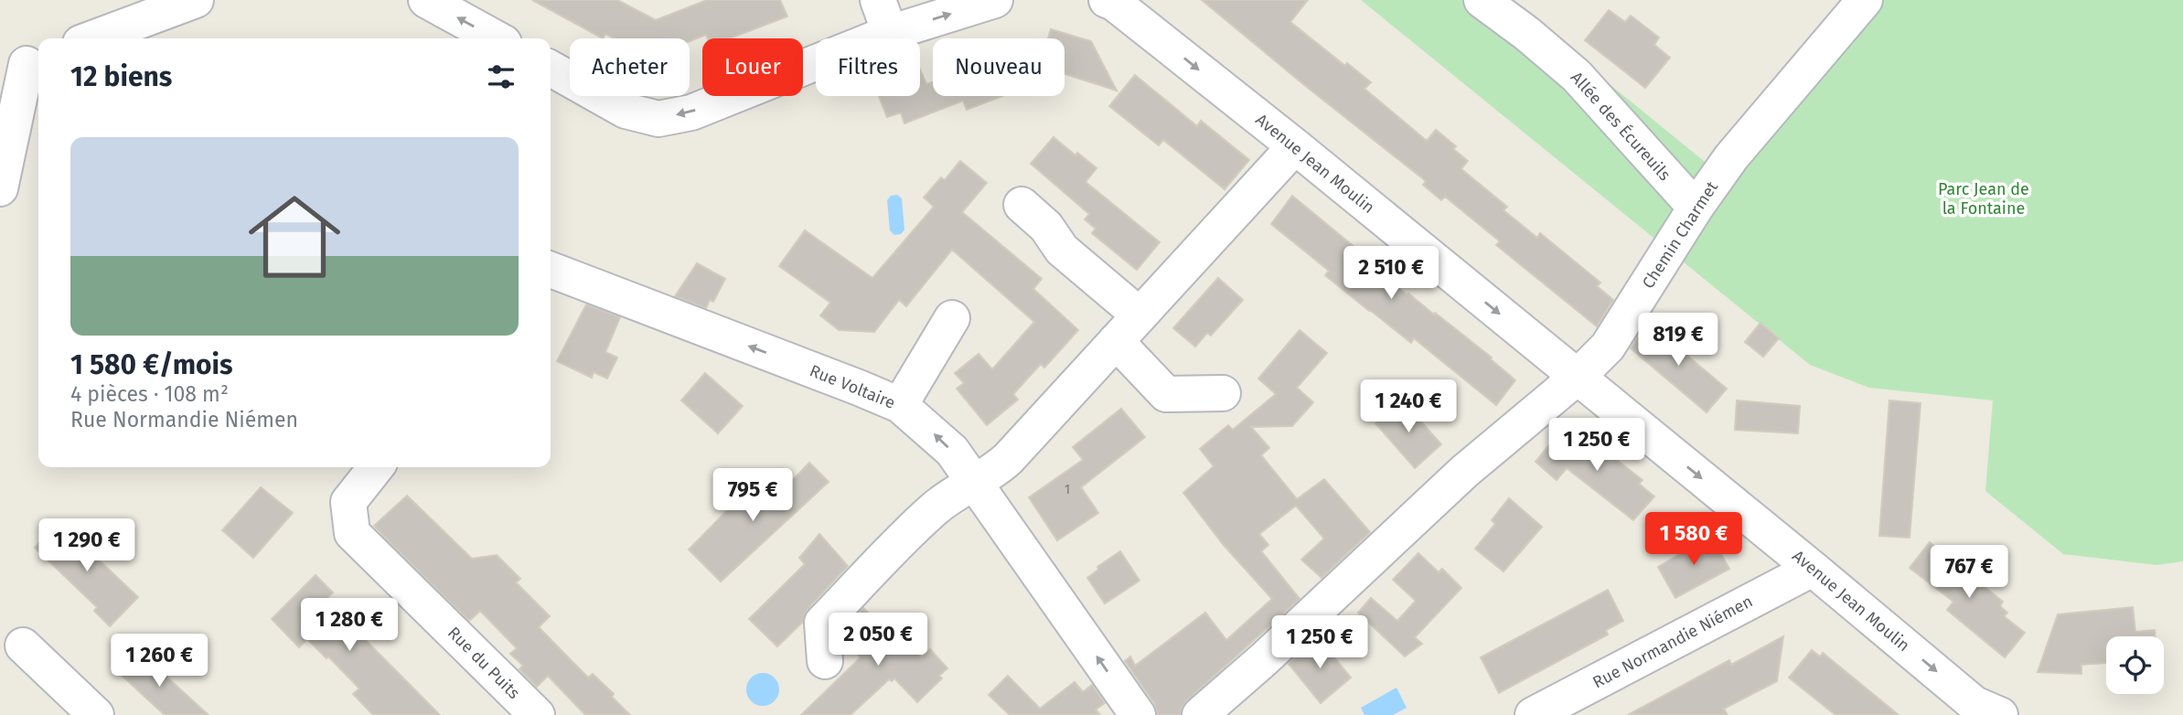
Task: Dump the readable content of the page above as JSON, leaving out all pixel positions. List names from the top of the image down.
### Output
{
  "streets": {
    "street": [
      "Allée des Écureuils",
      "Avenue Jean Moulin",
      "Chemin Charmet",
      "Rue Voltaire",
      "Rue Normandie Niémen",
      "Rue du Puits"
    ]
  },
  "crossings": [
    ["Allée des Écureuils", "Chemin Charmet"],
    ["Avenue Jean Moulin", "Chemin Charmet"],
    ["Avenue Jean Moulin", "Rue Normandie Niémen"]
  ],
  "one_way": ["Avenue Jean Moulin", "Rue Voltaire"],
  "parks": ["Parc Jean de la Fontaine"],
  "house_numbers": ["1"],
  "page": {
    "chip": [
      "Acheter",
      "Louer",
      "Filtres",
      "Nouveau"
    ],
    "heading": "12 biens",
    "list": [
      {
        "name": "1 580 €/mois",
        "note": "4 pièces · 108 m² · Rue Normandie Niémen"
      }
    ],
    "price": [
      "2 510 €",
      "819 €",
      "1 240 €",
      "1 250 €",
      "795 €",
      "1 580 €",
      "1 290 €",
      "767 €",
      "1 280 €",
      "2 050 €",
      "1 250 €",
      "1 260 €"
    ]
  }
}
